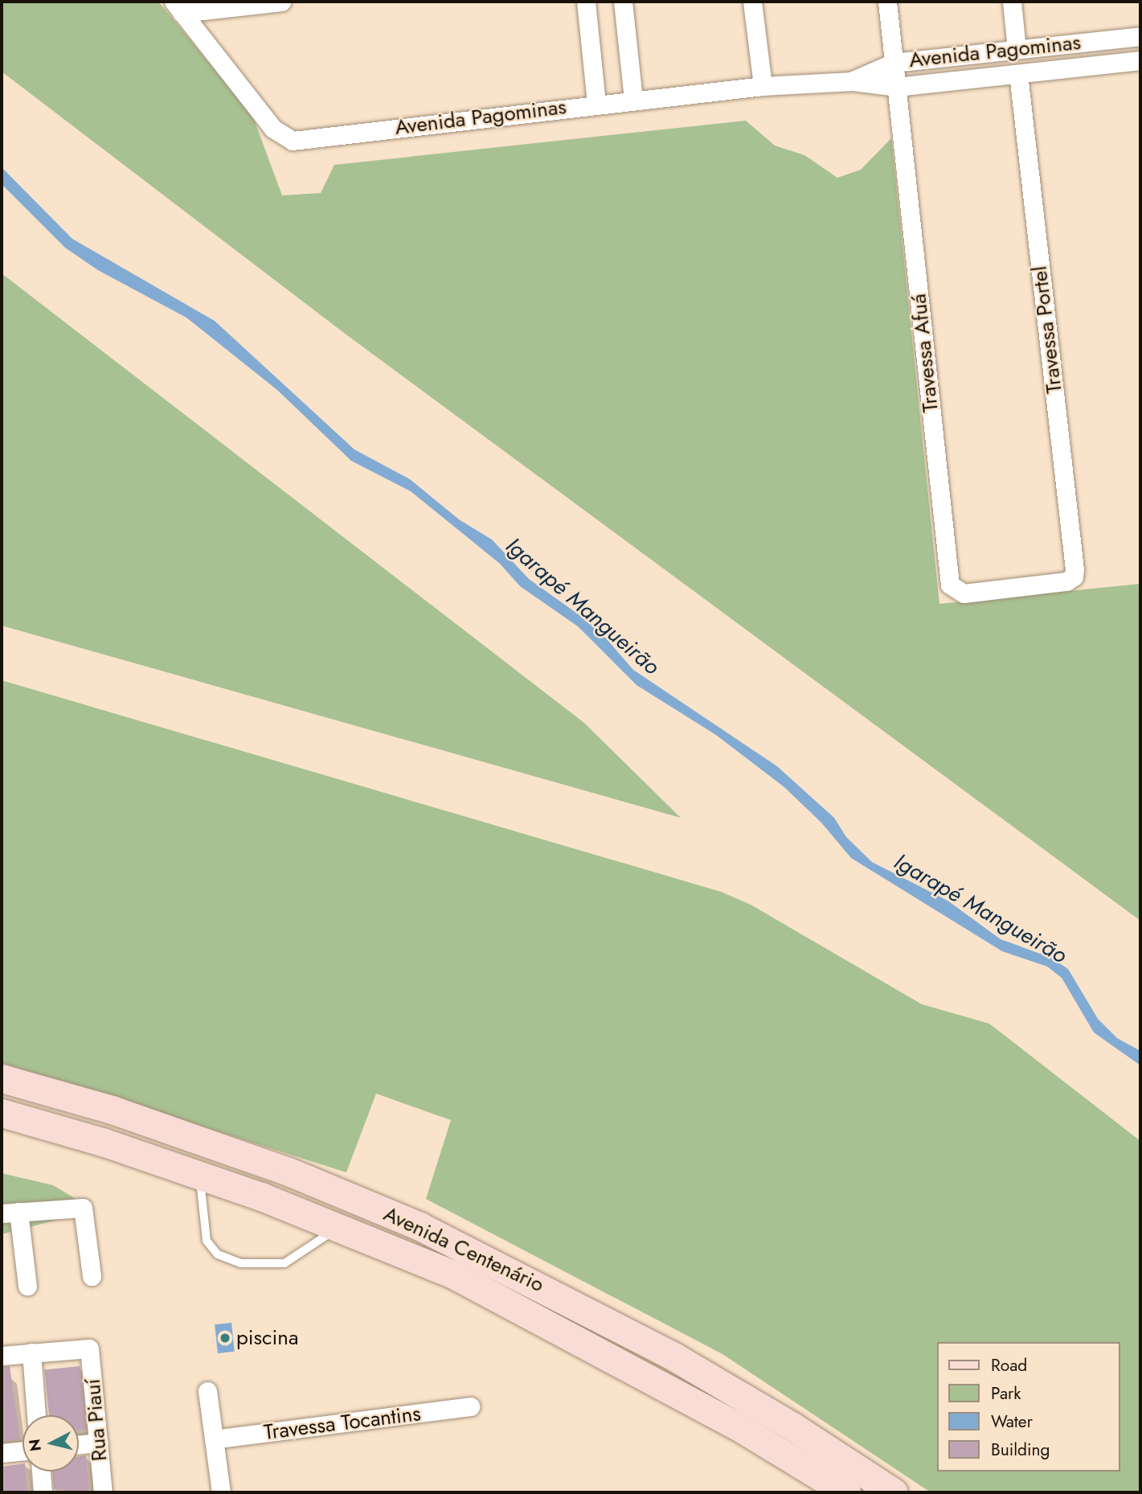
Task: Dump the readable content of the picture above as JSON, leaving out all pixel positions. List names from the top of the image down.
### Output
{
  "streets": {
    "main road": ["Avenida Centenário"],
    "street": [
      "Avenida Pagominas",
      "Travessa Portel",
      "Travessa Afuá",
      "Rua Piauí",
      "Travessa Tocantins"
    ]
  },
  "crossings": [
    ["Avenida Pagominas", "Travessa Portel"],
    ["Avenida Pagominas", "Travessa Afuá"],
    ["Travessa Portel", "Travessa Afuá"]
  ],
  "water": ["Igarapé Mangueirão"],
  "places": ["piscina"],
  "legend": [
    "Road",
    "Park",
    "Water",
    "Building"
  ],
  "north": "left"
}
